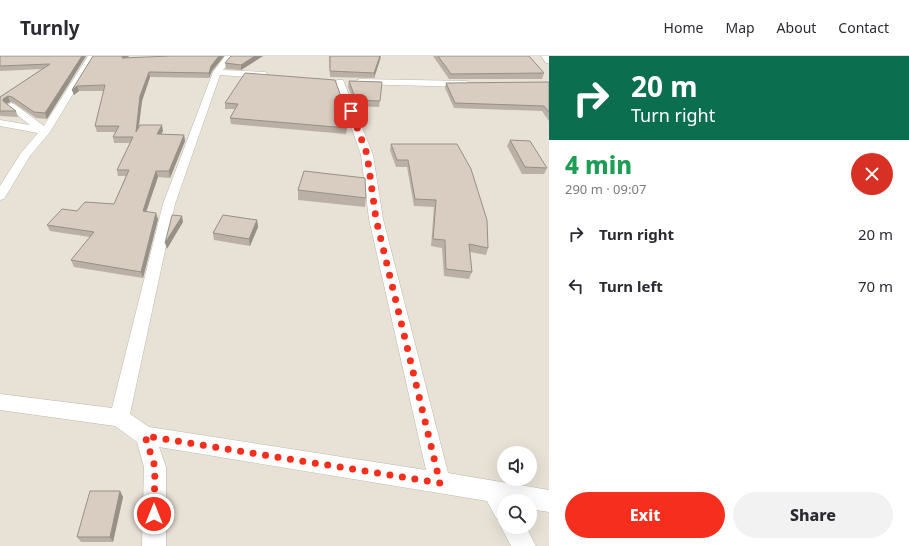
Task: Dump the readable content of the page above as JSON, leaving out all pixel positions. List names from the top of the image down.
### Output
{
  "page": {
    "header": "Turnly",
    "nav": [
      "Home",
      "Map",
      "About",
      "Contact"
    ],
    "turn": ["20 m", "Turn right"],
    "heading": ["4 min", "290 m · 09:07"],
    "list": [
      {
        "name": "Turn right",
        "value": "20 m"
      },
      {
        "name": "Turn left",
        "value": "70 m"
      }
    ],
    "buttons": ["Exit", "Share"]
  }
}
